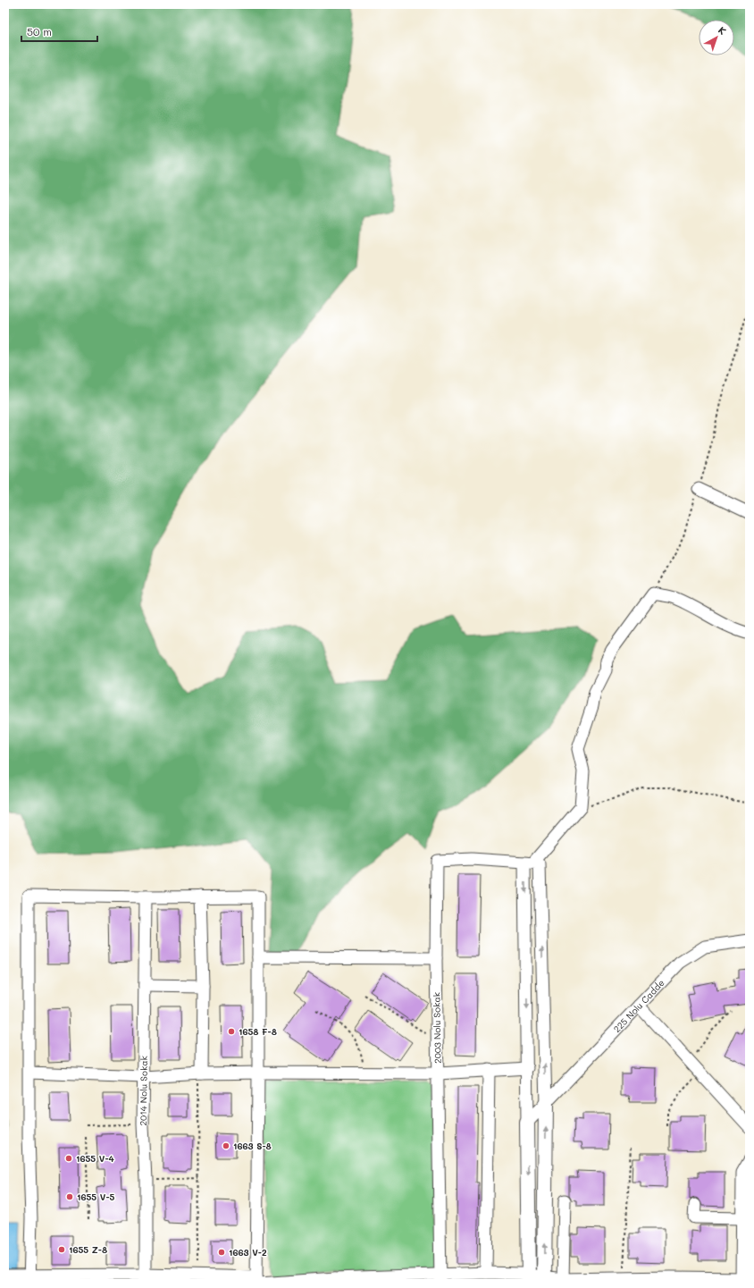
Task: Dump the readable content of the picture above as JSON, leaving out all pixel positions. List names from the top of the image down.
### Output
{
  "streets": {
    "street": ["225 Nolu Cadde", "2003 Nolu Sokak", "2014 Nolu Sokak"]
  },
  "places": [
    "1658 F-8",
    "1663 S-8",
    "1655 V-4",
    "1655 V-5",
    "1655 Z-8",
    "1663 V-2"
  ],
  "scale_bar": "50 m",
  "north": "top right"
}
